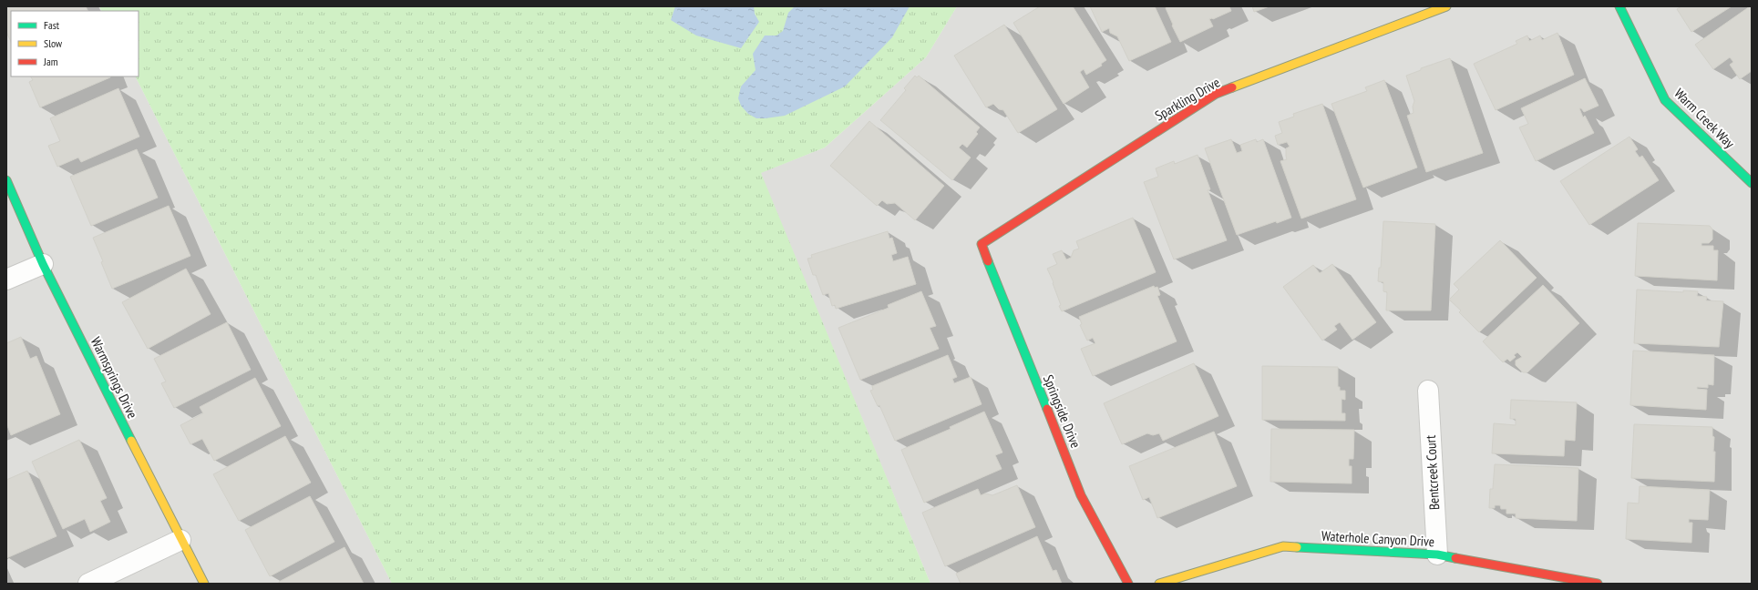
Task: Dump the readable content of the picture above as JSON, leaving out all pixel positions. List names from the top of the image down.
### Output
{
  "streets": {
    "street": [
      "Sparkling Drive",
      "Warm Creek Way",
      "Warmsprings Drive",
      "Springside Drive",
      "Bentcreek Court",
      "Waterhole Canyon Drive"
    ]
  },
  "crossings": [
    ["Sparkling Drive", "Springside Drive"],
    ["Bentcreek Court", "Waterhole Canyon Drive"]
  ],
  "legend": ["Fast", "Slow", "Jam"]
}
